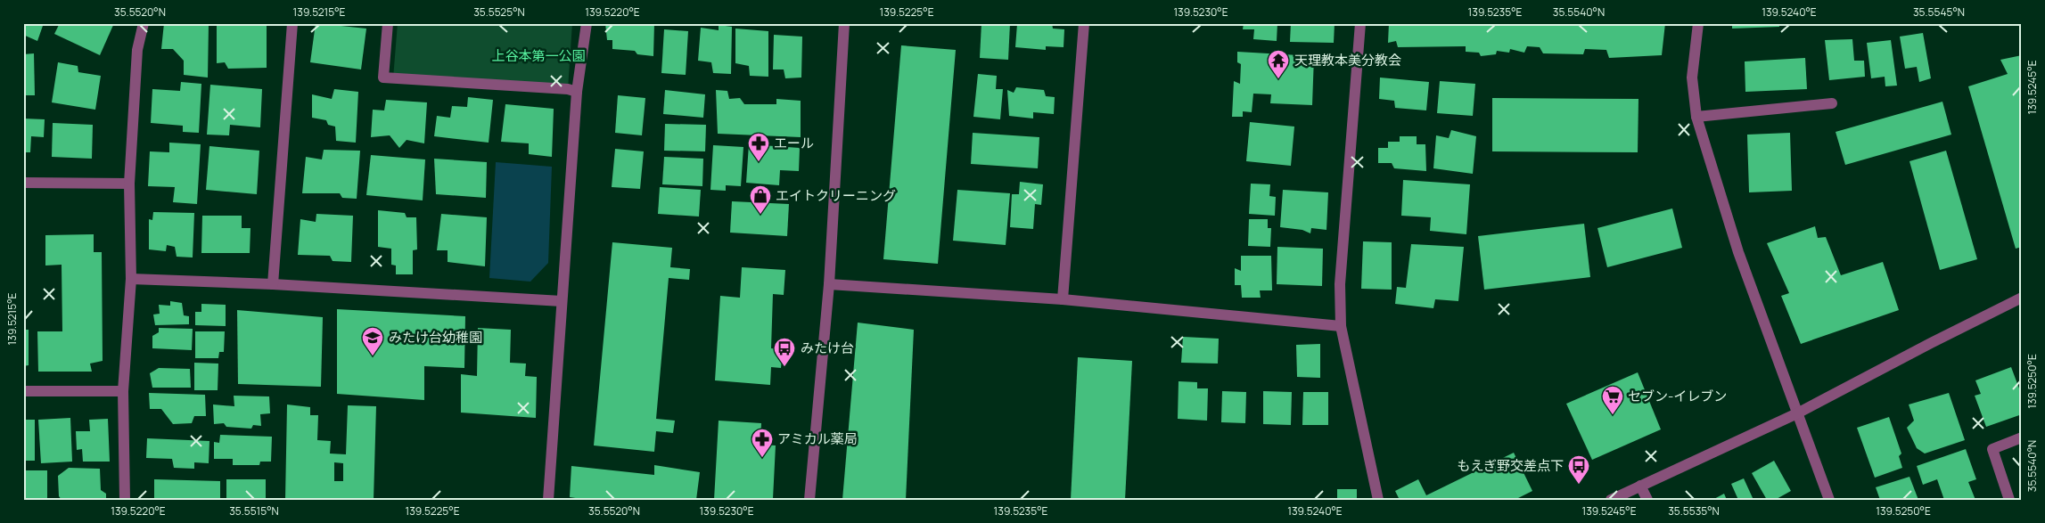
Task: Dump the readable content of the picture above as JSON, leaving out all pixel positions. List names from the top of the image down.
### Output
{
  "parks": ["上谷本第一公園"],
  "places": {
    "temple": ["天理教本美分教会"],
    "pharmacy": ["エール", "アミカル薬局"],
    "shop": ["エイトクリーニング"],
    "school or university": ["みたけ台幼稚園"],
    "bus stop": ["みたけ台", "もえぎ野交差点下"],
    "supermarket": ["セブン-イレブン"]
  },
  "coordinates": [
    "35.5520°N",
    "139.5215°E",
    "35.5525°N",
    "139.5220°E",
    "139.5225°E",
    "139.5230°E",
    "139.5235°E",
    "35.5540°N",
    "139.5240°E",
    "35.5545°N",
    "139.5245°E",
    "139.5250°E",
    "35.5515°N",
    "35.5535°N"
  ]
}
